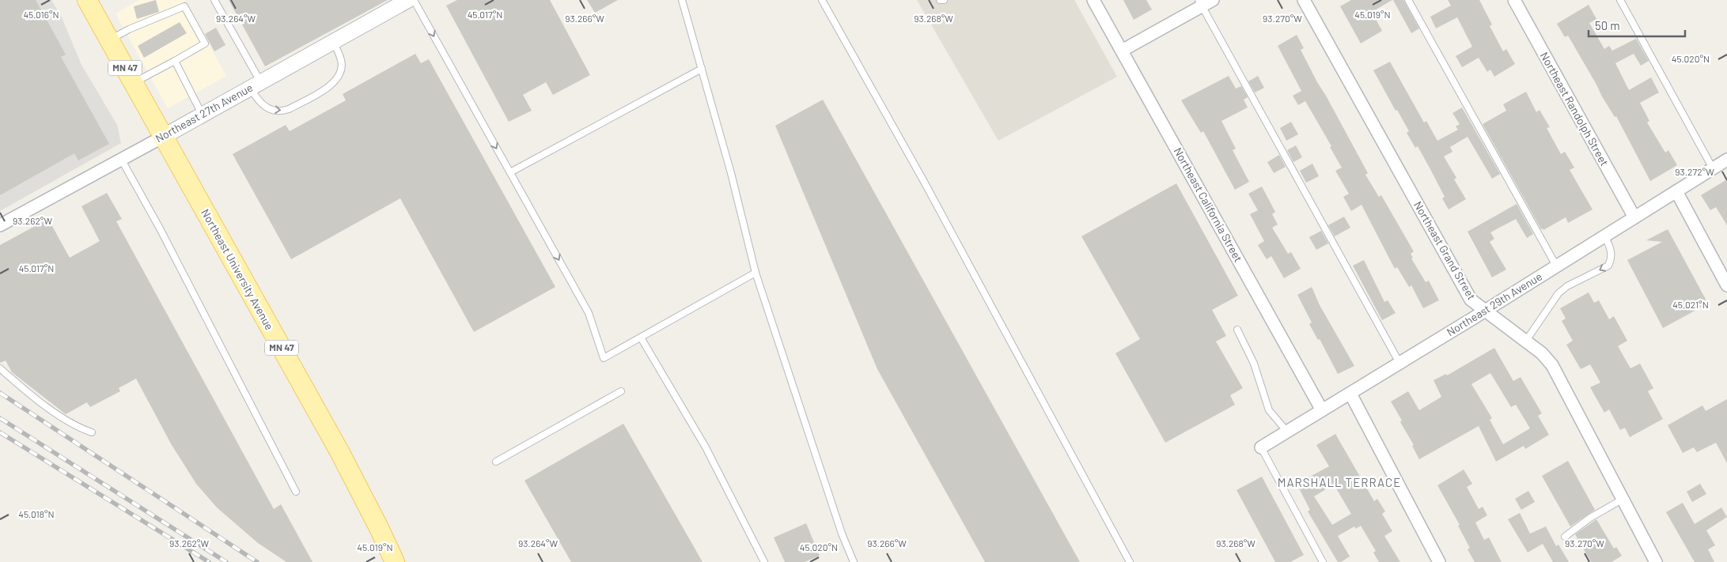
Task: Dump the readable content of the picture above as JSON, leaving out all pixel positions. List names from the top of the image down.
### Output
{
  "streets": {
    "main road": ["MN 47", "Northeast University Avenue"],
    "street": [
      "Northeast Randolph Street",
      "Northeast 27th Avenue",
      "Northeast California Street",
      "Northeast Grand Street",
      "Northeast 29th Avenue"
    ]
  },
  "crossings": [
    ["Northeast Randolph Street", "Northeast 29th Avenue"],
    ["Northeast 27th Avenue", "Northeast University Avenue"],
    ["Northeast California Street", "Northeast 29th Avenue"],
    ["Northeast Grand Street", "Northeast 29th Avenue"]
  ],
  "districts": ["MARSHALL TERRACE"],
  "scale_bar": "50 m",
  "coordinates": [
    "45.016°N",
    "45.019°N",
    "45.017°N",
    "93.264°W",
    "93.266°W",
    "93.268°W",
    "93.270°W",
    "45.020°N",
    "93.272°W",
    "93.262°W",
    "45.021°N",
    "45.018°N"
  ]
}
